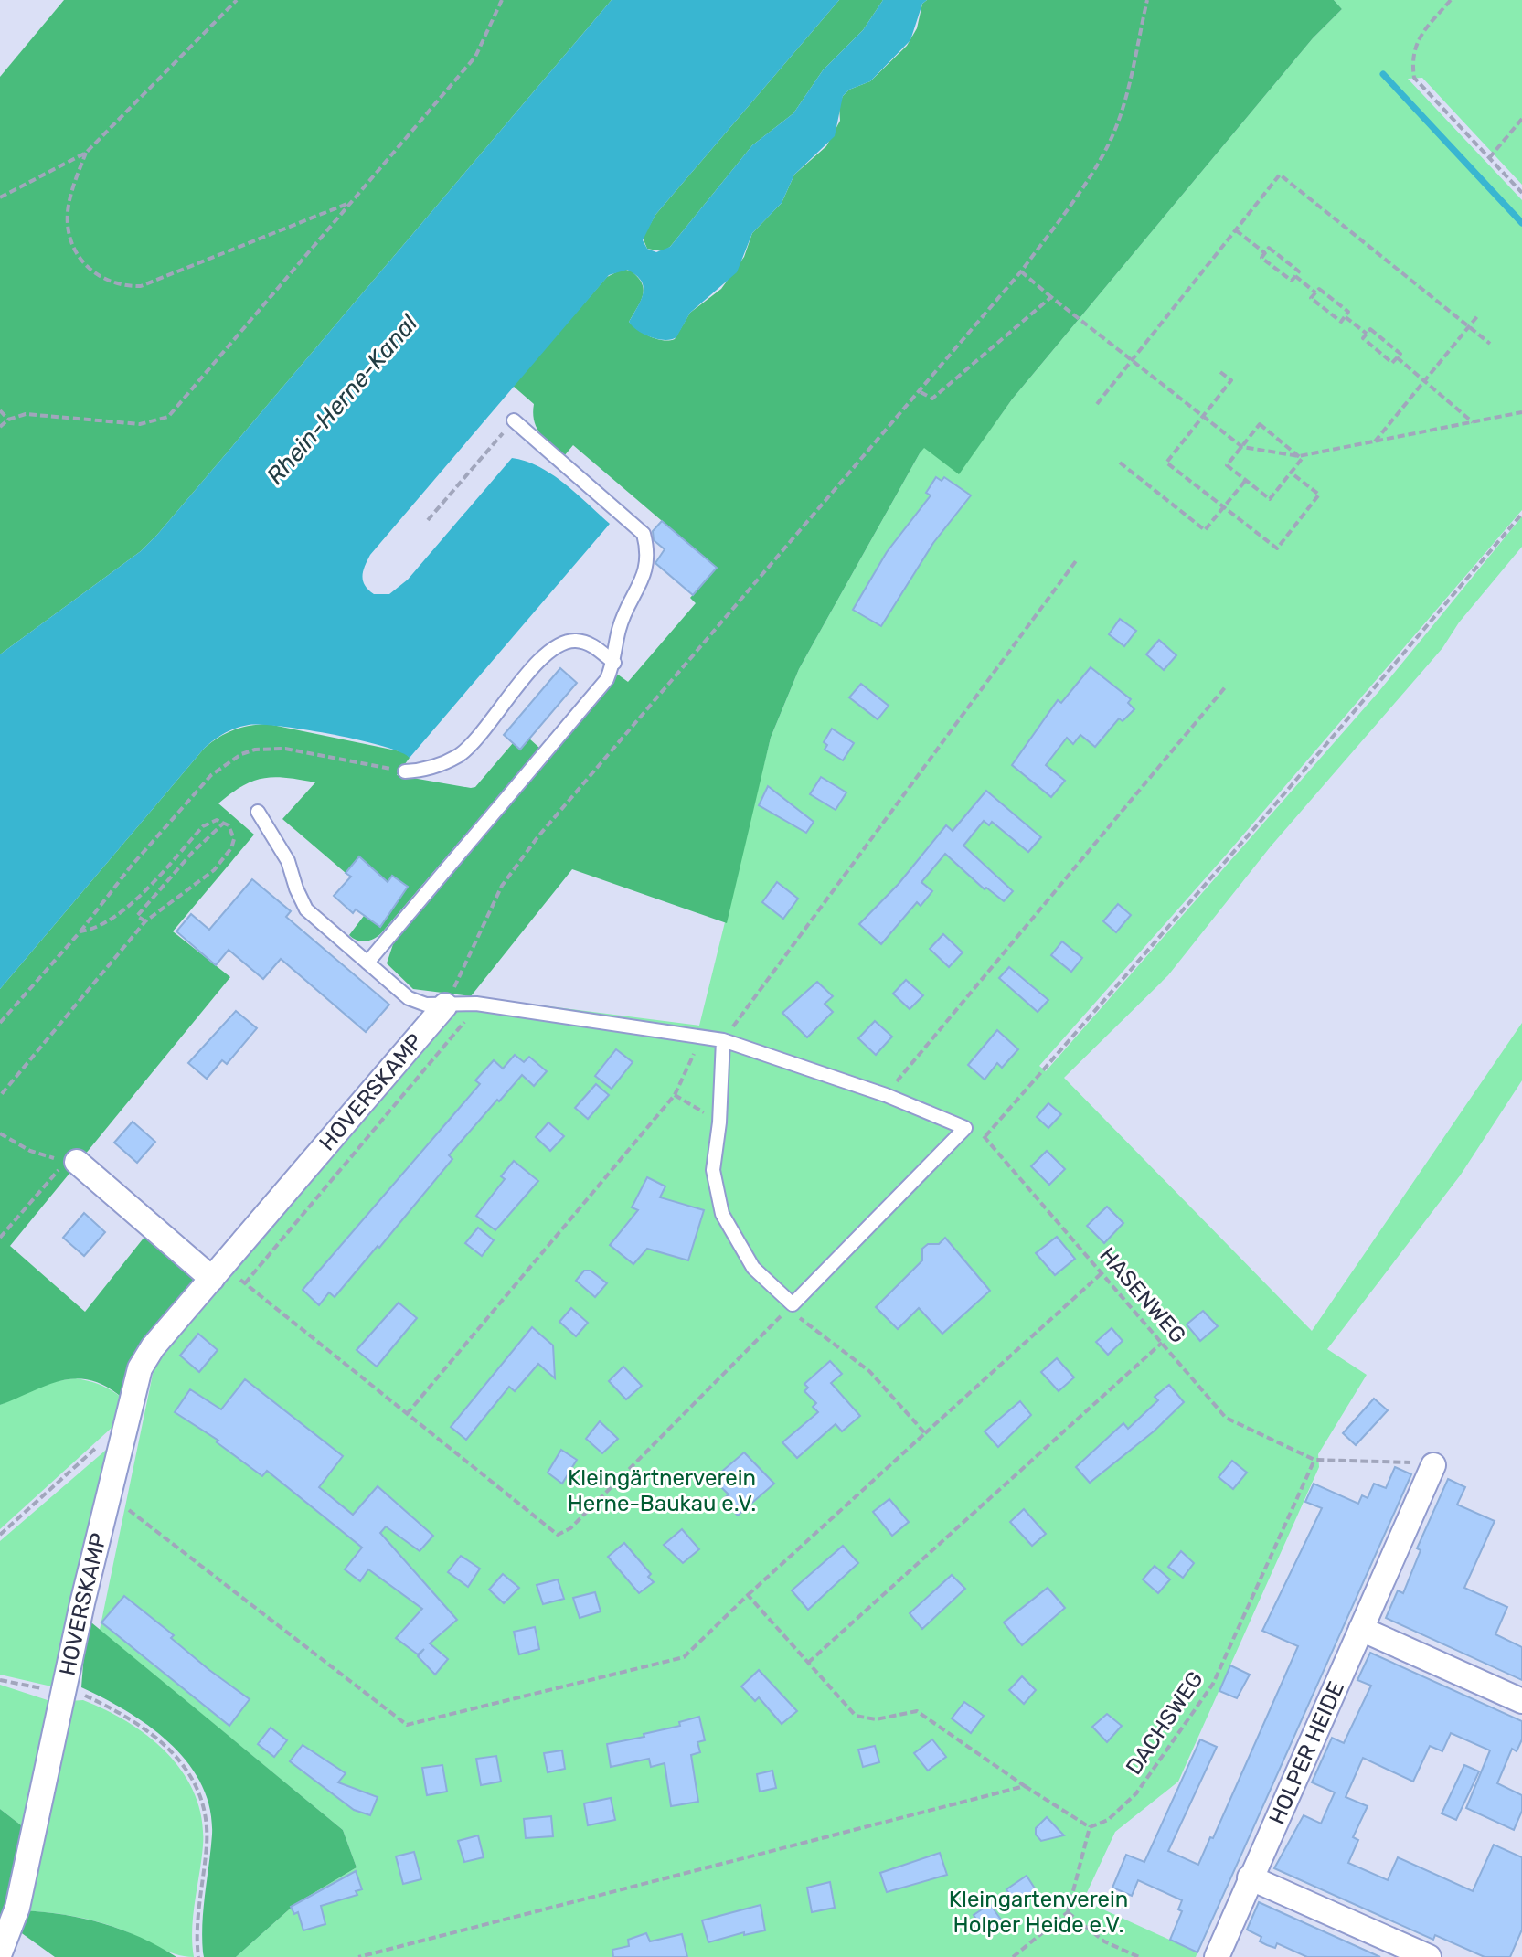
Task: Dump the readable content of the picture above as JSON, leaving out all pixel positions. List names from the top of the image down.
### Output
{
  "streets": {
    "street": ["HOVERSKAMP", "HOLPER HEIDE"],
    "path": ["HASENWEG", "DACHSWEG"]
  },
  "crossings": [
    ["HASENWEG", "DACHSWEG"]
  ],
  "water": ["Rhein-Herne-Kanal"],
  "parks": ["Kleingärtnerverein Herne-Baukau e.V.", "Kleingartenverein Holper Heide e.V."]
}
